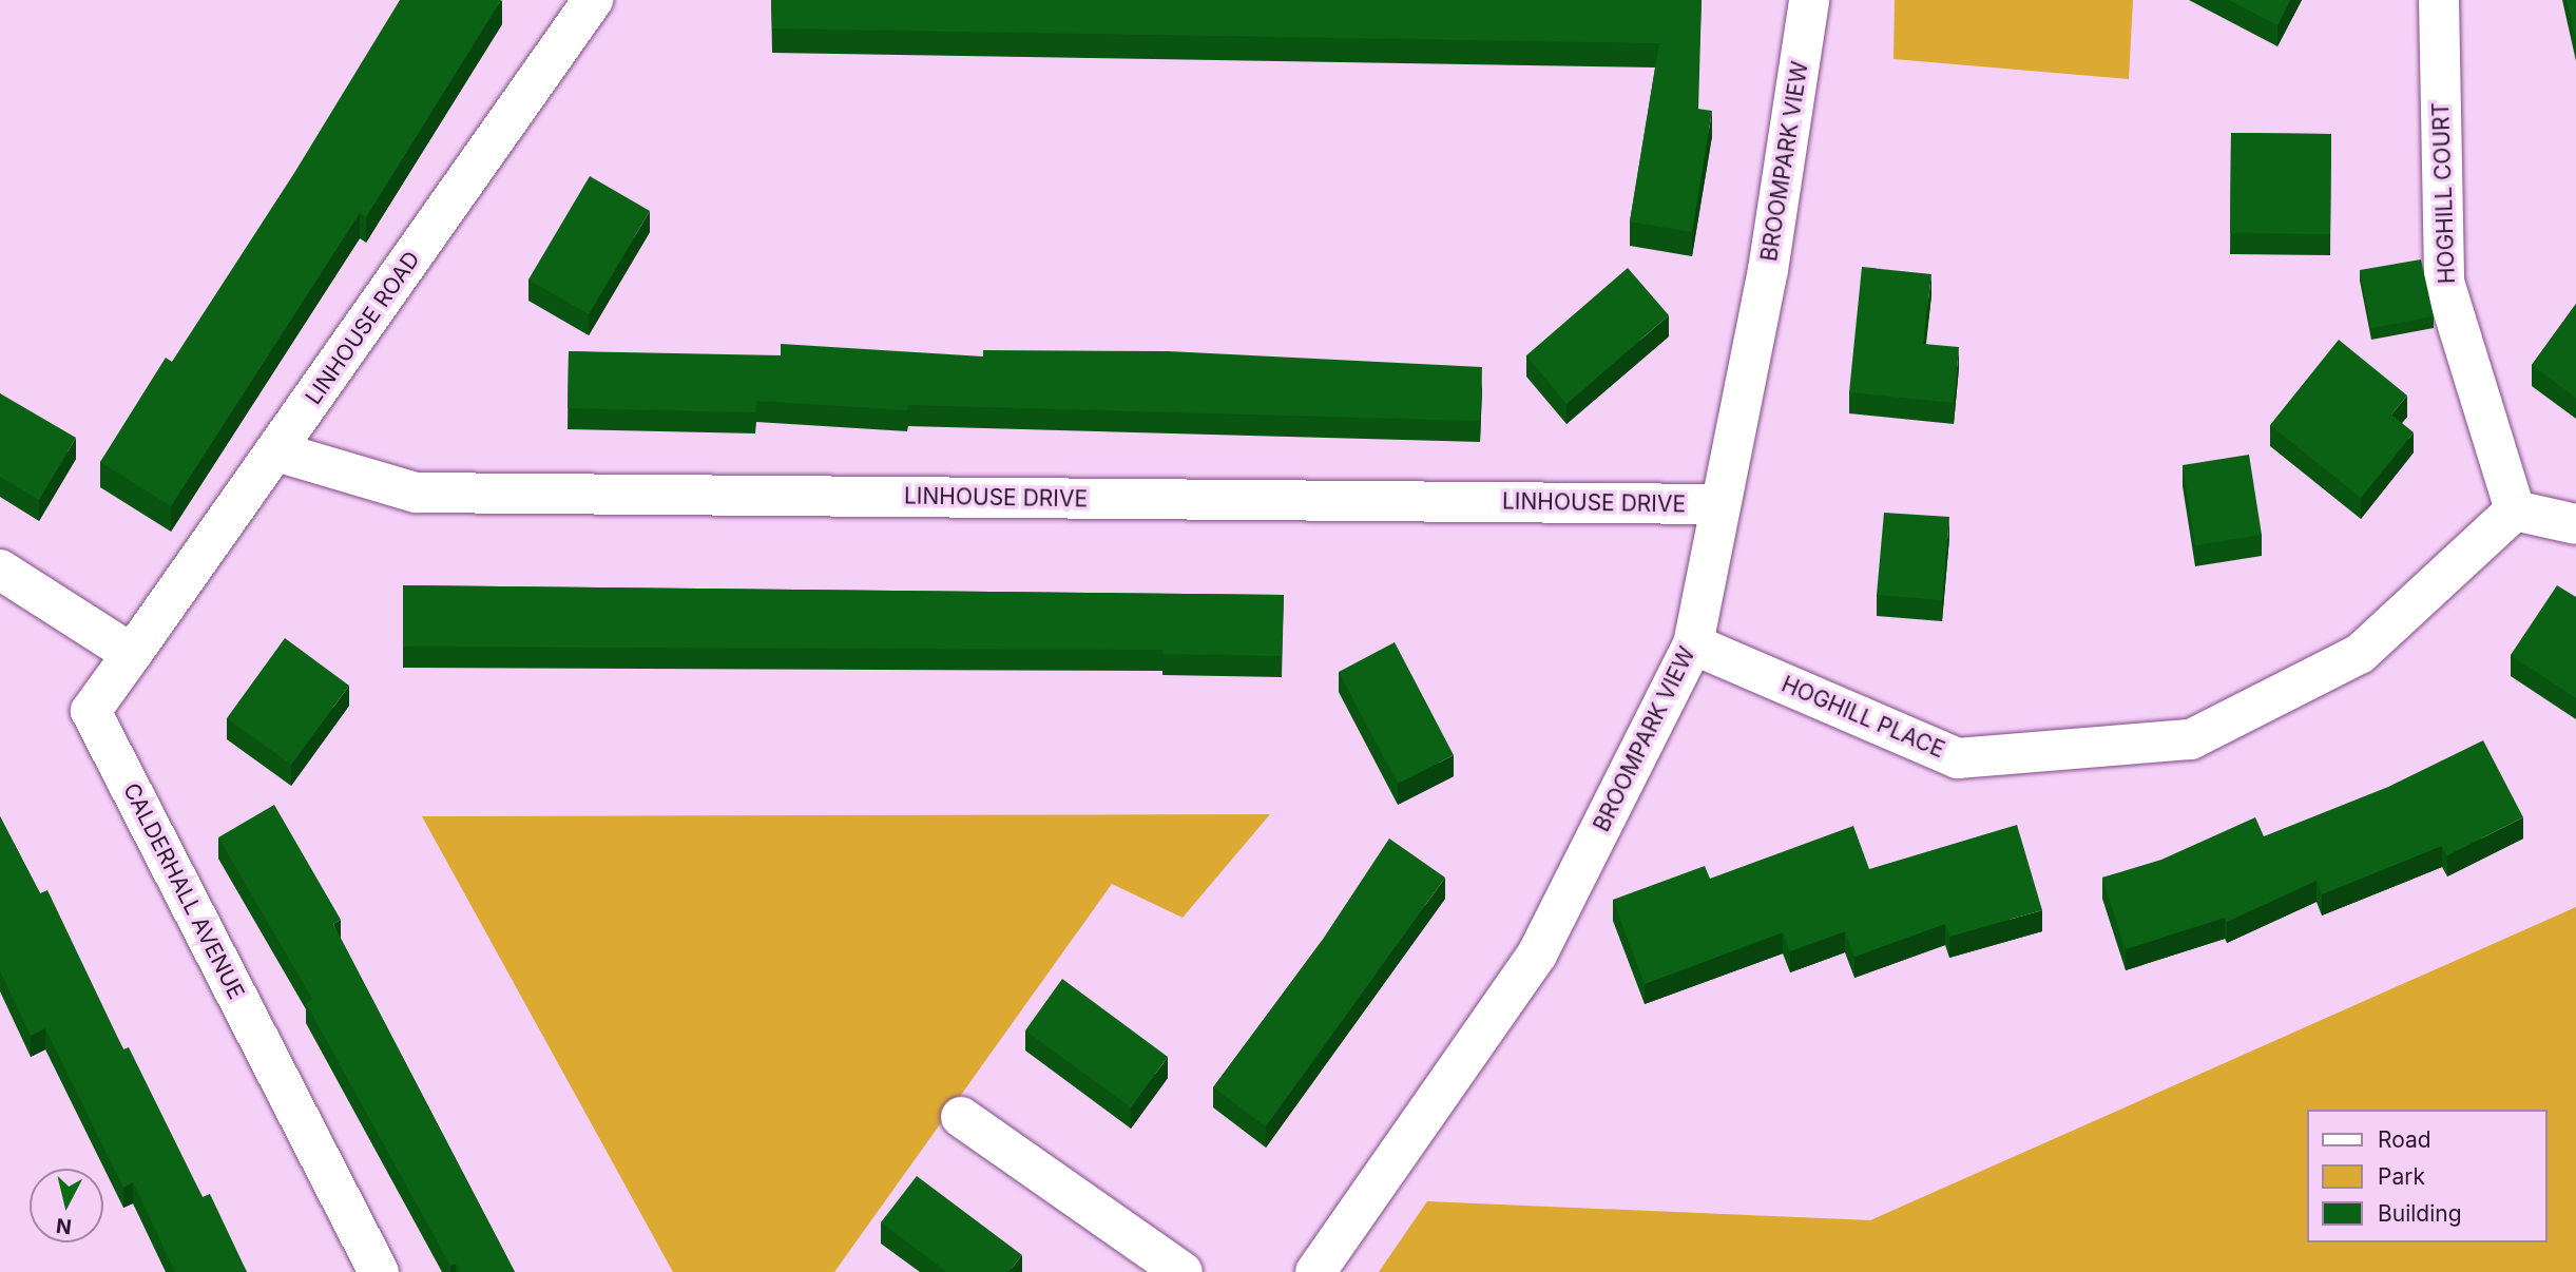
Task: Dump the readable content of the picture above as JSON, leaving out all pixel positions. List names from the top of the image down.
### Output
{
  "streets": {
    "street": [
      "BROOMPARK VIEW",
      "HOGHILL COURT",
      "LINHOUSE ROAD",
      "LINHOUSE DRIVE",
      "HOGHILL PLACE",
      "CALDERHALL AVENUE"
    ]
  },
  "crossings": [
    ["BROOMPARK VIEW", "LINHOUSE DRIVE"],
    ["BROOMPARK VIEW", "HOGHILL PLACE"],
    ["HOGHILL COURT", "HOGHILL PLACE"],
    ["LINHOUSE ROAD", "LINHOUSE DRIVE"],
    ["LINHOUSE ROAD", "CALDERHALL AVENUE"]
  ],
  "legend": ["Road", "Park", "Building"],
  "north": "bottom"
}
